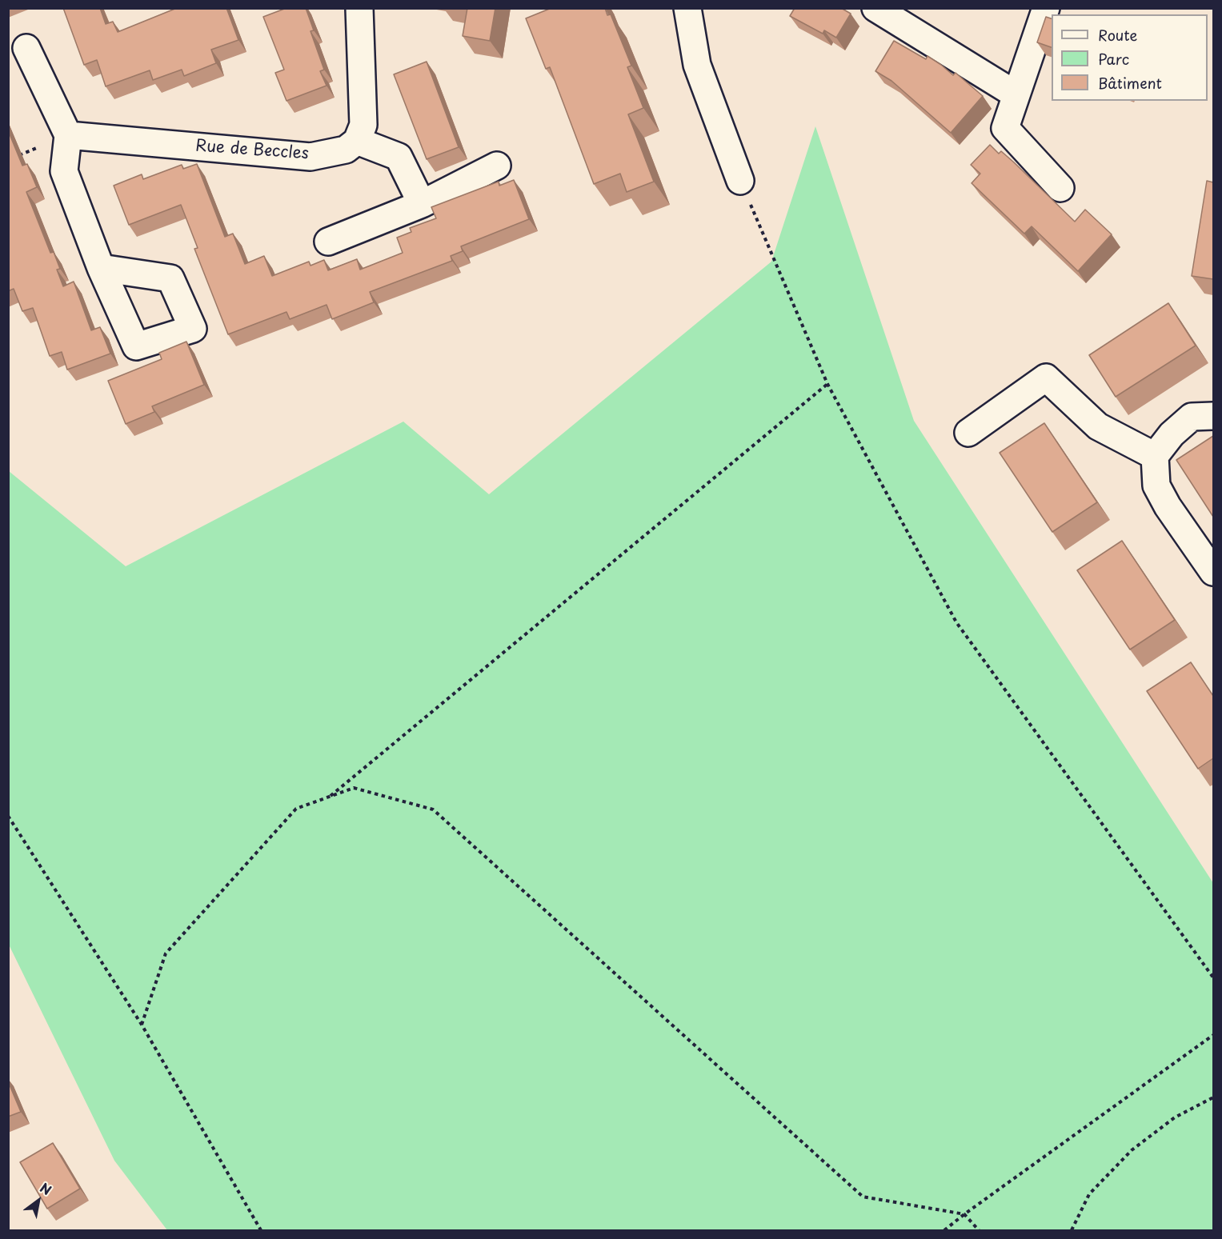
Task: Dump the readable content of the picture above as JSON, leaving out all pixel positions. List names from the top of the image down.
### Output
{
  "streets": {
    "street": ["Rue de Beccles"]
  },
  "legend": ["Route", "Parc", "Bâtiment"],
  "north": "top right"
}
